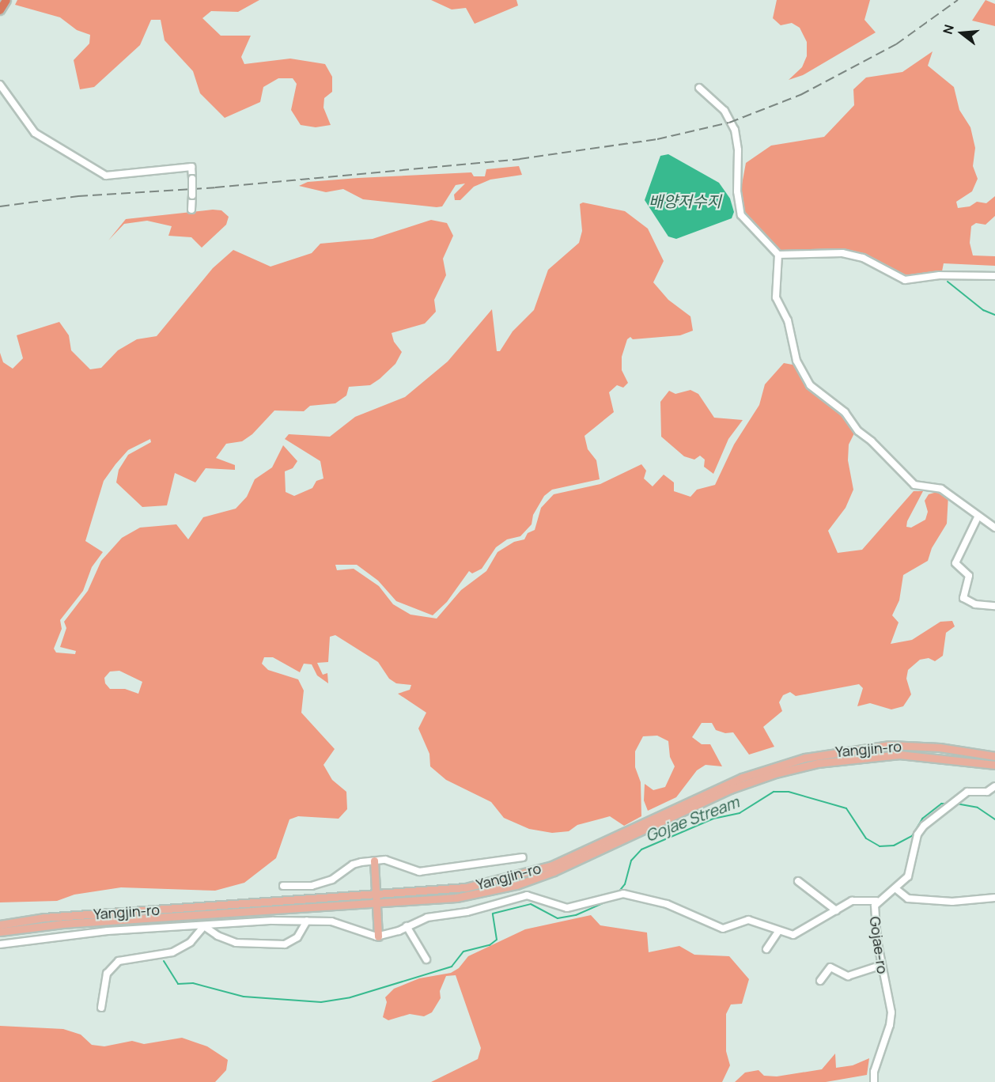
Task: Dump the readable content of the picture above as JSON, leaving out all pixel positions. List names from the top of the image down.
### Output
{
  "streets": {
    "main road": ["Yangjin-ro"],
    "street": ["Gojae-ro"]
  },
  "water": ["배양저수지", "Gojae Stream"],
  "north": "left"
}
